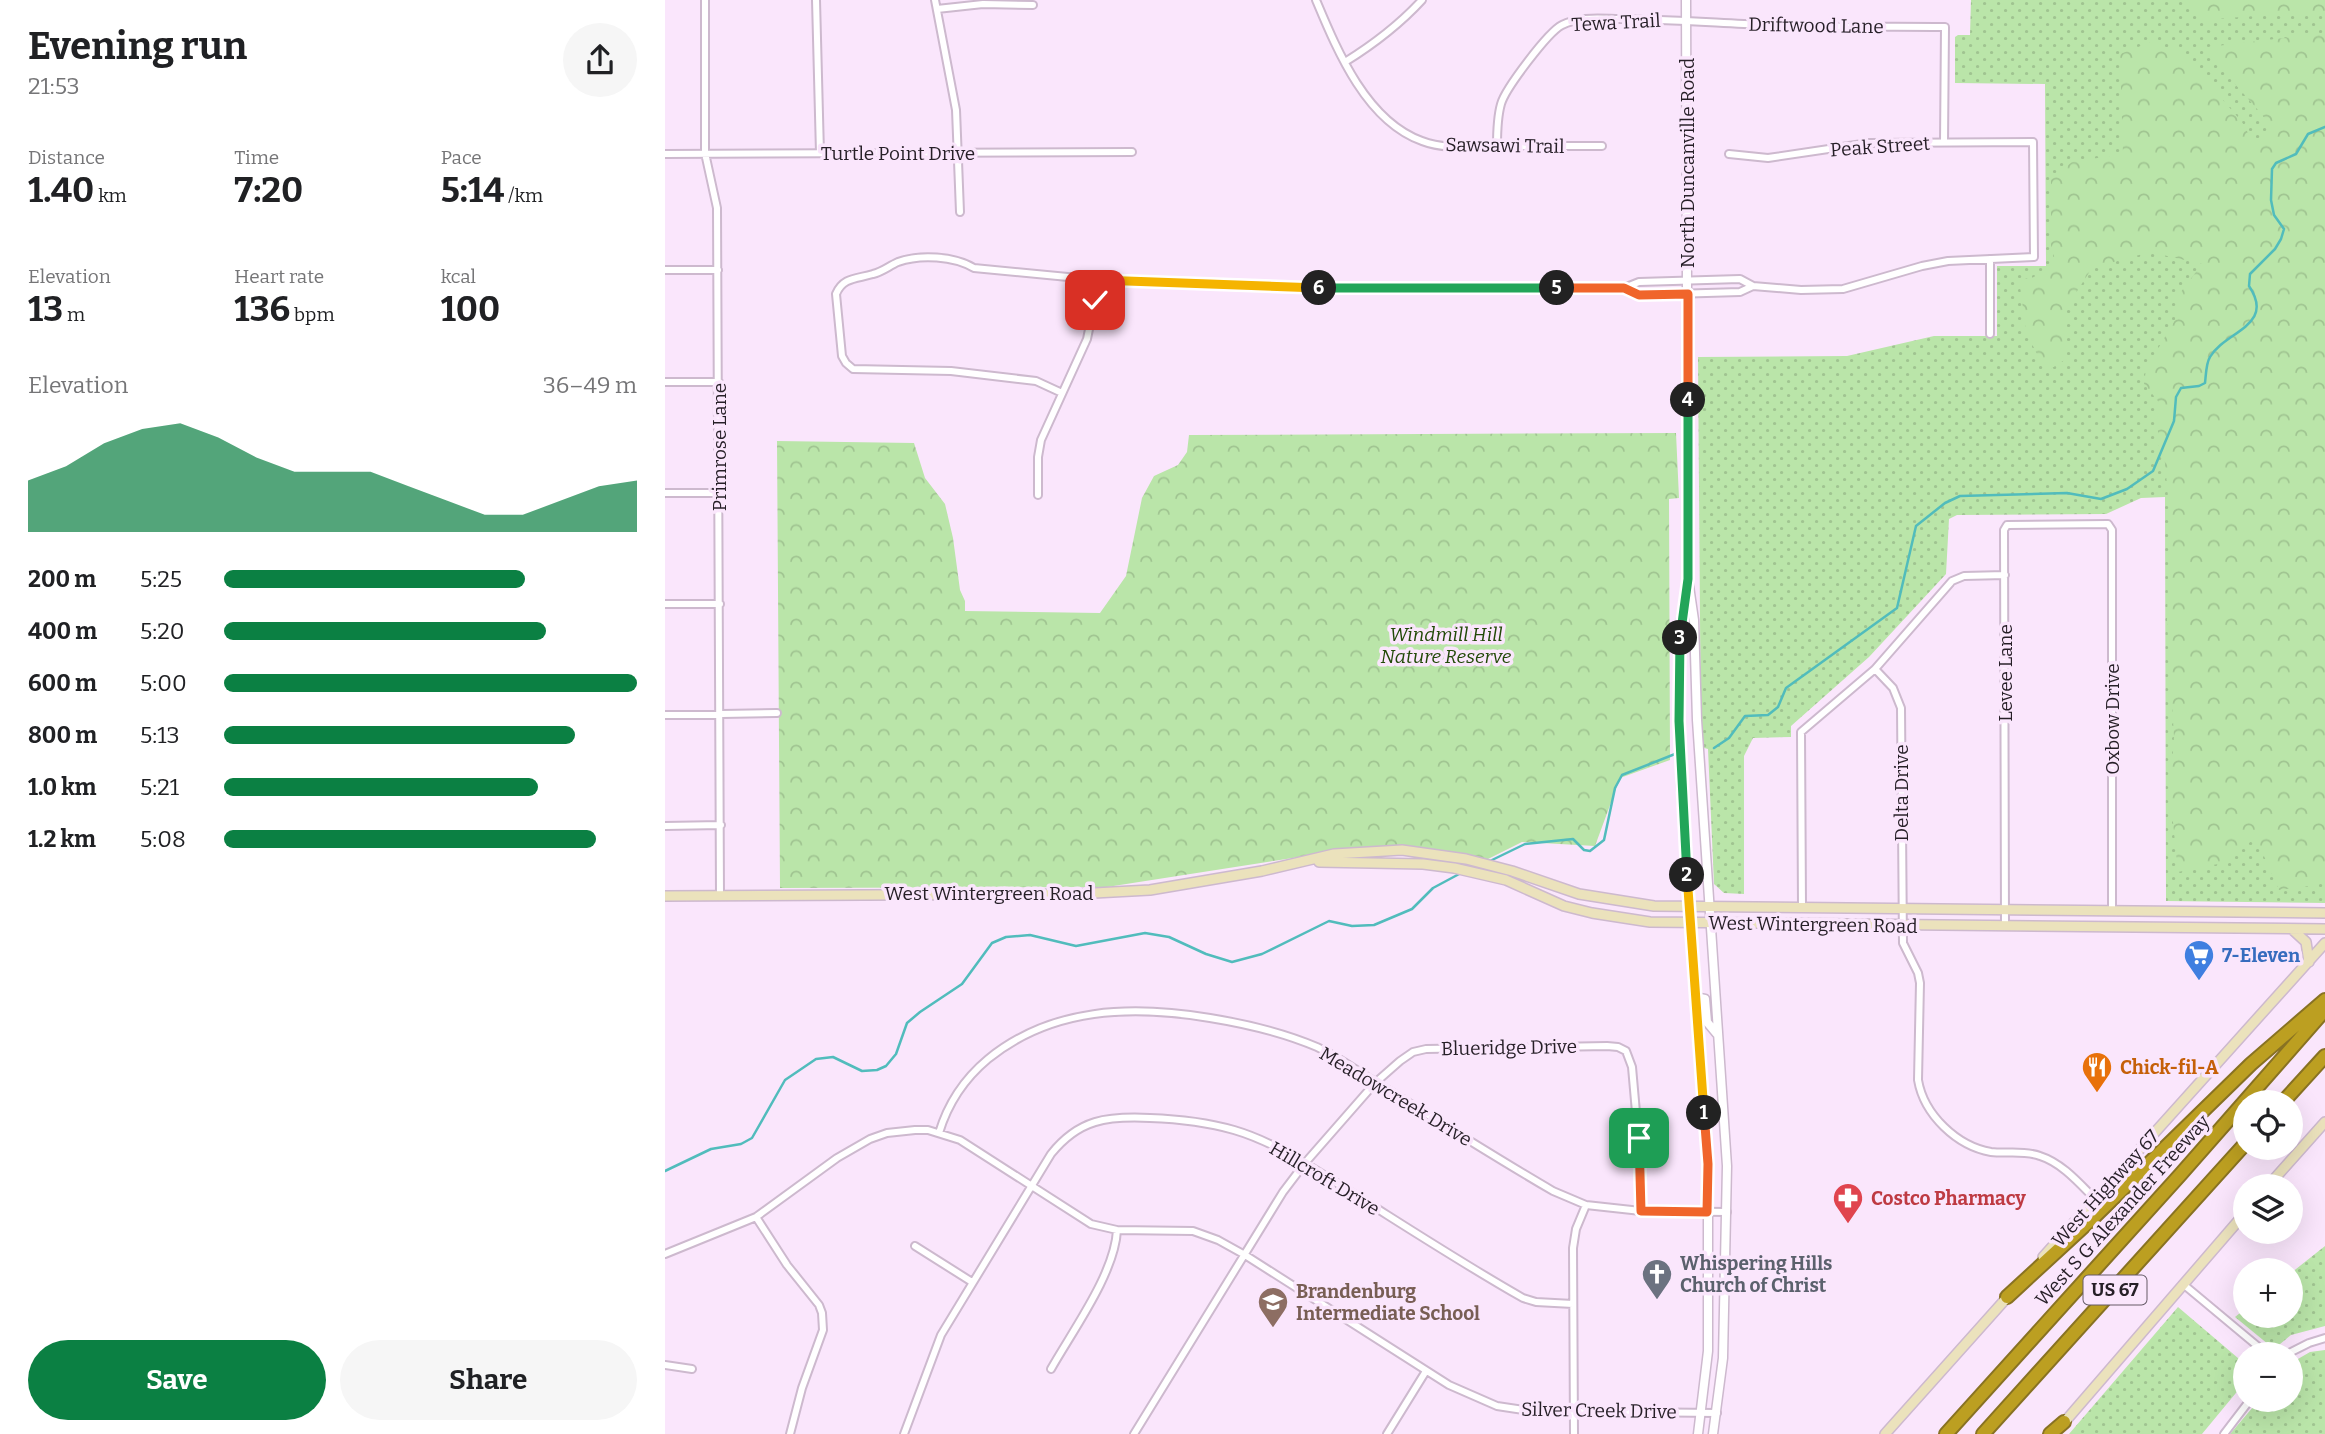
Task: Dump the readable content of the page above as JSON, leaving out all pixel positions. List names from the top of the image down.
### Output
{
  "streets": {
    "highway": ["West S G Alexander Freeway", "US 67"],
    "main road": ["West Wintergreen Road", "West Highway 67"],
    "street": [
      "Tewa Trail",
      "Driftwood Lane",
      "Sawsawi Trail",
      "Peak Street",
      "Turtle Point Drive",
      "North Duncanville Road",
      "Primrose Lane",
      "Levee Lane",
      "Oxbow Drive",
      "Delta Drive",
      "Blueridge Drive",
      "Meadowcreek Drive",
      "Hillcroft Drive",
      "Silver Creek Drive"
    ]
  },
  "crossings": [
    ["Tewa Trail", "Driftwood Lane"],
    ["Tewa Trail", "Sawsawi Trail"],
    ["Tewa Trail", "North Duncanville Road"],
    ["Driftwood Lane", "Peak Street"],
    ["Driftwood Lane", "North Duncanville Road"],
    ["Turtle Point Drive", "Primrose Lane"],
    ["North Duncanville Road", "West Wintergreen Road"],
    ["North Duncanville Road", "Meadowcreek Drive"],
    ["North Duncanville Road", "Silver Creek Drive"],
    ["Primrose Lane", "West Wintergreen Road"],
    ["Levee Lane", "Oxbow Drive"],
    ["Levee Lane", "West Wintergreen Road"],
    ["Oxbow Drive", "West Wintergreen Road"],
    ["Delta Drive", "West Wintergreen Road"],
    ["Delta Drive", "West Highway 67"],
    ["Blueridge Drive", "Meadowcreek Drive"],
    ["Blueridge Drive", "Hillcroft Drive"],
    ["Blueridge Drive", "Silver Creek Drive"],
    ["Meadowcreek Drive", "Silver Creek Drive"],
    ["Hillcroft Drive", "Silver Creek Drive"]
  ],
  "parks": ["Windmill Hill Nature Reserve"],
  "places": {
    "supermarket": ["7-Eleven"],
    "restaurant": ["Chick-fil-A"],
    "pharmacy": ["Costco Pharmacy"],
    "church": ["Whispering Hills Church of Christ"],
    "school or university": ["Brandenburg Intermediate School"]
  },
  "page": {
    "heading": ["Evening run", "21:53"],
    "stats": [
      ["Distance", "1.40 km"],
      ["Time", "7:20"],
      ["Pace", "5:14 /km"],
      ["Elevation", "13 m"],
      ["Heart rate", "136 bpm"],
      ["kcal", "100"]
    ],
    "pins": [
      "5",
      "6",
      "4",
      "3",
      "2",
      "1"
    ],
    "chart": ["Elevation", "36–49 m"],
    "list": [
      {
        "name": "200 m",
        "note": "5:25"
      },
      {
        "name": "400 m",
        "note": "5:20"
      },
      {
        "name": "600 m",
        "note": "5:00"
      },
      {
        "name": "800 m",
        "note": "5:13"
      },
      {
        "name": "1.0 km",
        "note": "5:21"
      },
      {
        "name": "1.2 km",
        "note": "5:08"
      }
    ],
    "map_buttons": ["+", "−"],
    "buttons": ["Save", "Share"]
  }
}
